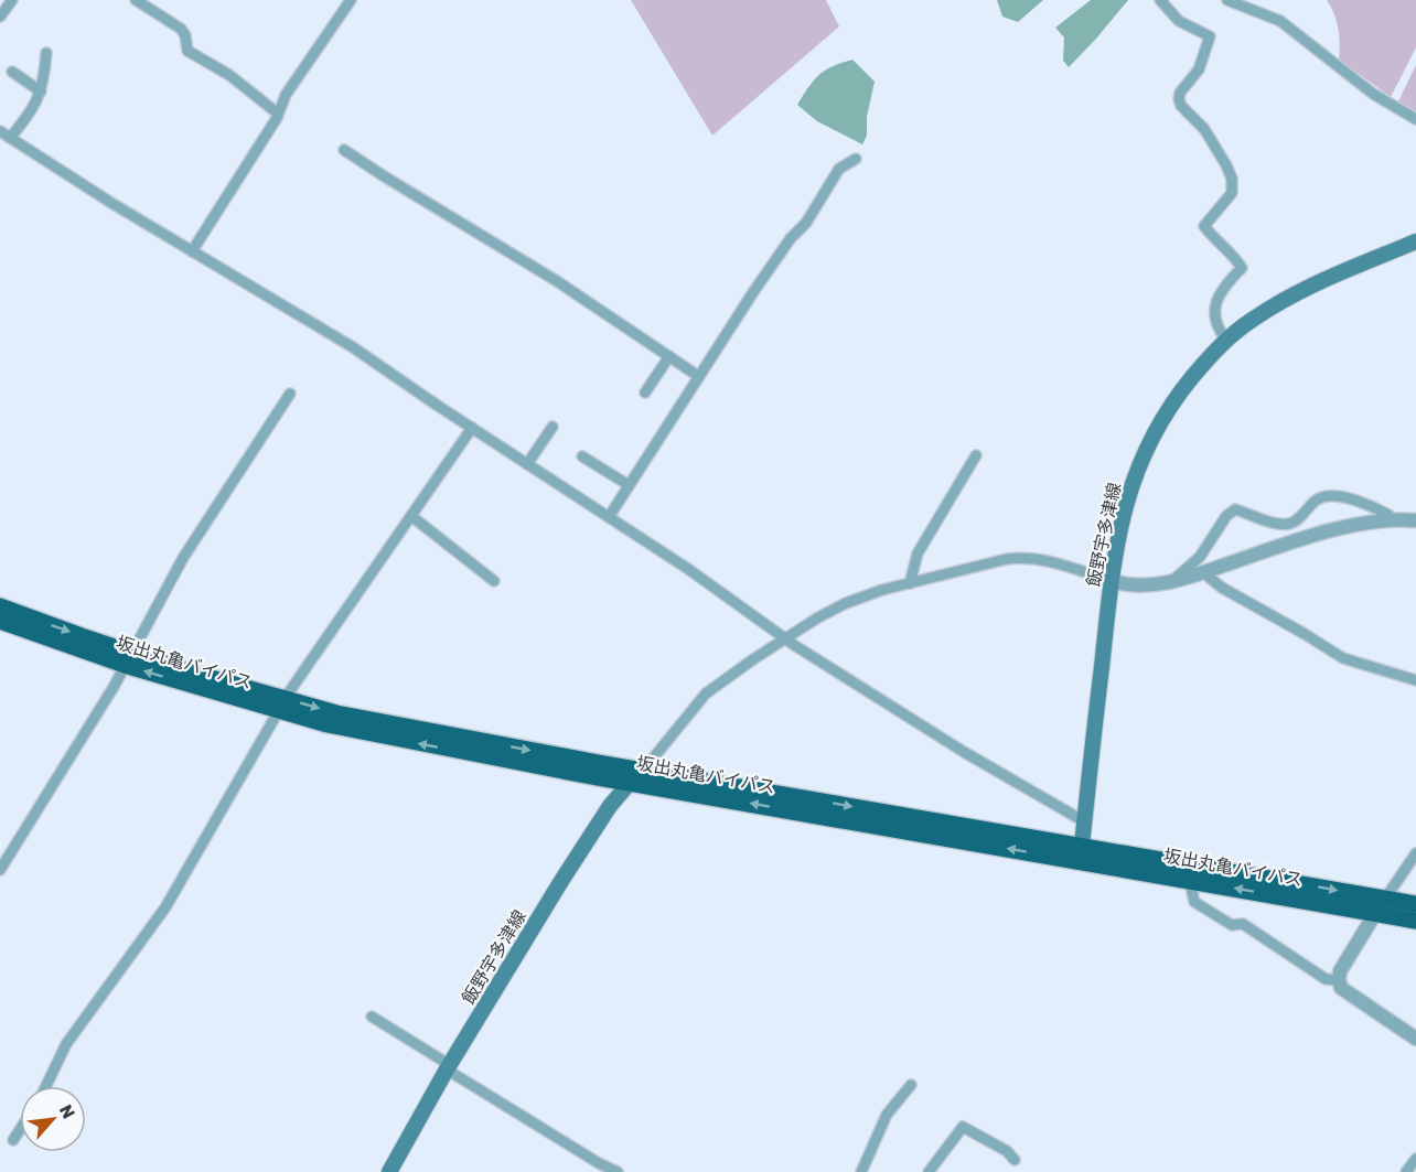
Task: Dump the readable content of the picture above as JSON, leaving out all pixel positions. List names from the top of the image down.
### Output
{
  "streets": {
    "highway": ["坂出丸亀バイパス"],
    "main road": ["飯野宇多津線"]
  },
  "crossings": [
    ["飯野宇多津線", "坂出丸亀バイパス"]
  ],
  "north": "top right"
}
